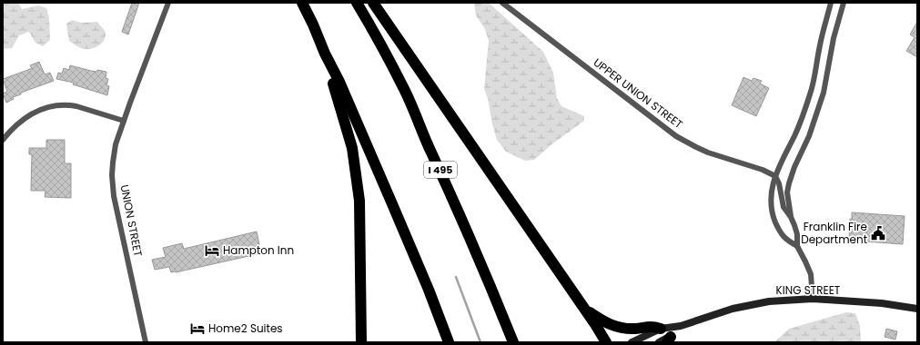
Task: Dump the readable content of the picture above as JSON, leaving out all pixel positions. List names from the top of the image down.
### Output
{
  "streets": {
    "highway": ["I 495"],
    "main road": ["KING STREET"],
    "street": ["UPPER UNION STREET", "UNION STREET"]
  },
  "places": {
    "public building": ["Franklin Fire Department"],
    "hotel": ["Hampton Inn", "Home2 Suites"]
  }
}
